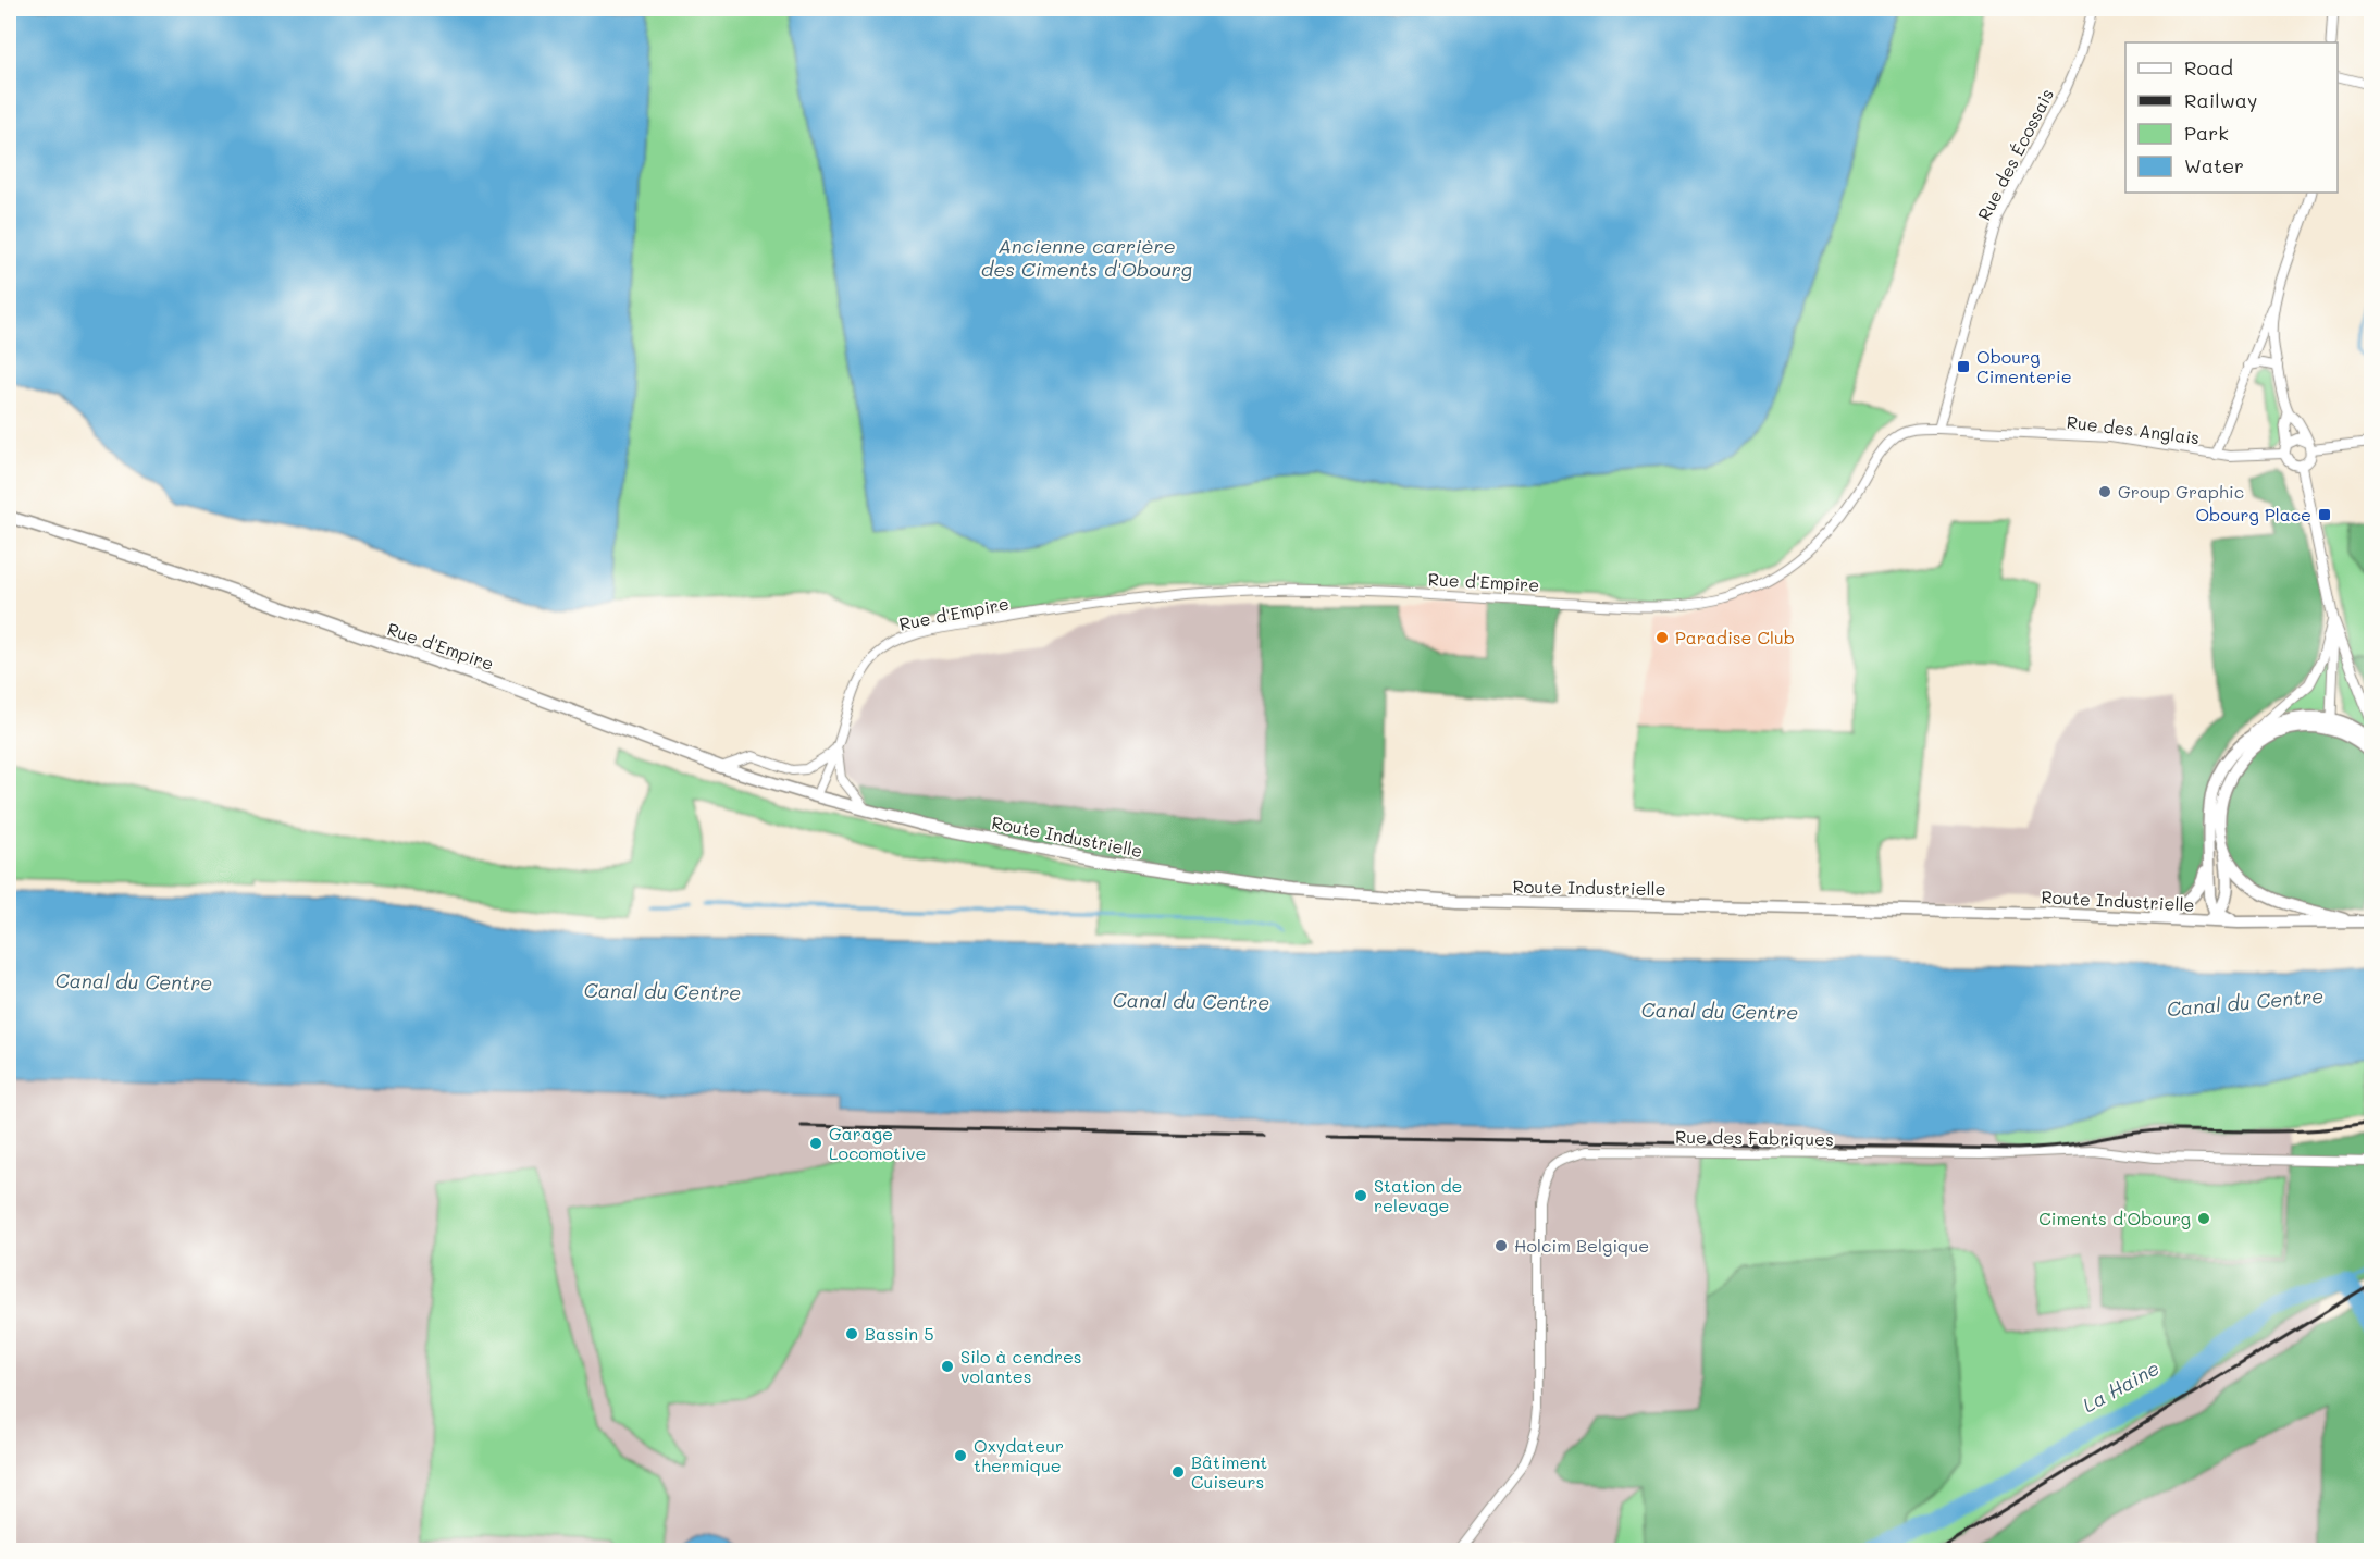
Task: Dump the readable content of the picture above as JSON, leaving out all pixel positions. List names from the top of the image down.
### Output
{
  "streets": {
    "main road": ["Rue d'Empire", "Route Industrielle"],
    "street": ["Rue des Écossais", "Rue des Anglais", "Rue des Fabriques"]
  },
  "crossings": [
    ["Rue des Écossais", "Rue des Anglais"],
    ["Rue des Écossais", "Rue d'Empire"],
    ["Rue des Anglais", "Rue d'Empire"],
    ["Rue d'Empire", "Route Industrielle"]
  ],
  "water": ["Ancienne carrière des Ciments d'Obourg", "Canal du Centre", "La Haine"],
  "places": {
    "transit": ["Obourg Cimenterie", "Obourg Place"],
    "other": [
      "Group Graphic",
      "Paradise Club",
      "Garage Locomotive",
      "Station de relevage",
      "Ciments d'Obourg",
      "Holcim Belgique",
      "Bassin 5",
      "Silo à cendres volantes",
      "Oxydateur thermique",
      "Bâtiment Cuiseurs"
    ]
  },
  "legend": [
    "Road",
    "Railway",
    "Park",
    "Water"
  ]
}
